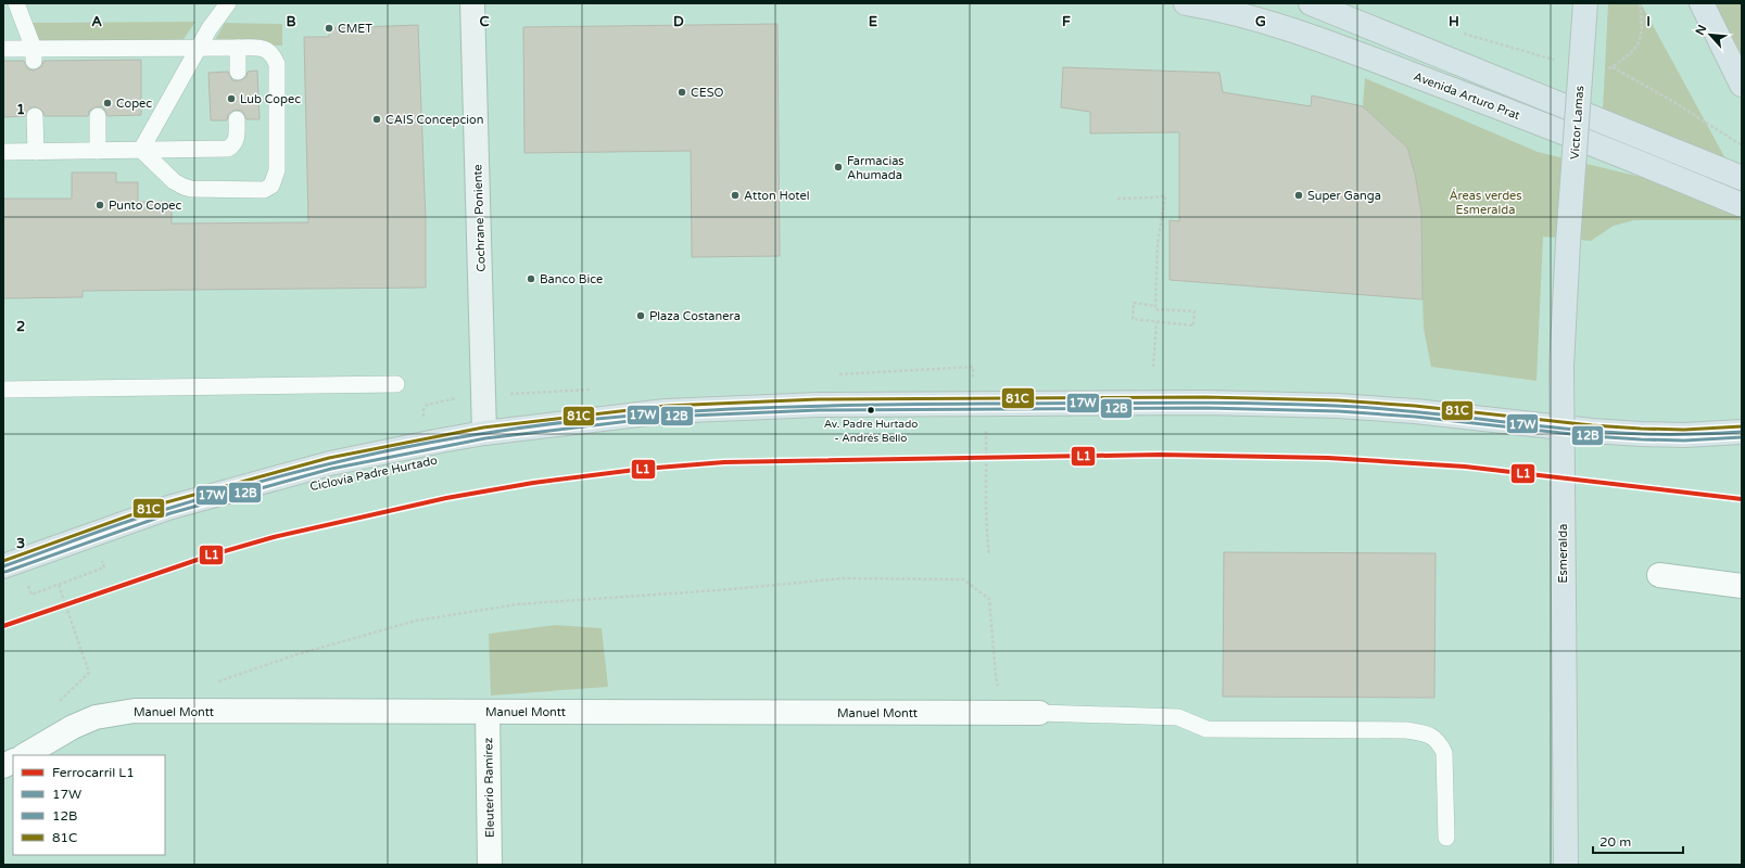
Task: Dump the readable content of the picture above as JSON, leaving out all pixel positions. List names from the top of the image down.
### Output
{
  "streets": {
    "main road": ["Avenida Arturo Prat", "Víctor Lamas", "Esmeralda"],
    "street": ["Cochrane Poniente", "Manuel Montt", "Eleuterio Ramírez"]
  },
  "crossings": [
    ["Víctor Lamas", "Esmeralda"],
    ["Manuel Montt", "Eleuterio Ramírez"]
  ],
  "parks": ["Áreas verdes Esmeralda"],
  "places": [
    "CMET",
    "CESO",
    "Lub Copec",
    "Copec",
    "CAIS Concepcion",
    "Farmacias Ahumada",
    "Atton Hotel",
    "Super Ganga",
    "Punto Copec",
    "Banco Bice",
    "Plaza Costanera",
    "Av. Padre Hurtado - Andrés Bello"
  ],
  "lines": [
    "transit line 81C",
    "transit line 17W",
    "transit line 12B",
    "rail line L1"
  ],
  "legend": [
    "Ferrocarril L1",
    "17W",
    "12B",
    "81C"
  ],
  "scale_bar": "20 m",
  "north": "top left",
  "grid": {
    "columns": [
      "A",
      "B",
      "C",
      "D",
      "E",
      "F",
      "G",
      "H",
      "I"
    ],
    "rows": ["1", "2", "3"]
  }
}
